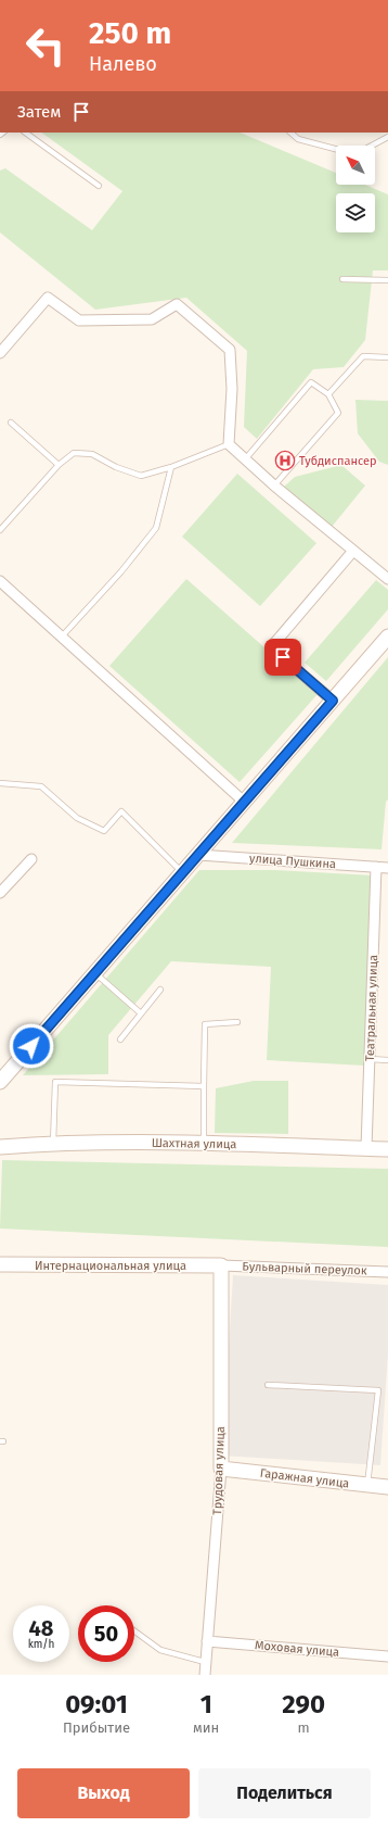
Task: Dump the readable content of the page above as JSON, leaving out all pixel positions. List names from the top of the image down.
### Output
{
  "streets": {
    "street": [
      "улица Пушкина",
      "Театральная улица",
      "Шахтная улица",
      "Интернациональная улица",
      "Бульварный переулок",
      "Трудовая улица",
      "Гаражная улица",
      "Моховая улица"
    ]
  },
  "crossings": [
    ["улица Пушкина", "Театральная улица"],
    ["Театральная улица", "Шахтная улица"],
    ["Интернациональная улица", "Бульварный переулок"],
    ["Интернациональная улица", "Трудовая улица"],
    ["Бульварный переулок", "Трудовая улица"],
    ["Трудовая улица", "Гаражная улица"],
    ["Трудовая улица", "Моховая улица"]
  ],
  "places": {
    "hospital": ["Тубдиспансер"]
  },
  "north": "top left",
  "page": {
    "turn": ["250 m", "Налево"],
    "then": "Затем",
    "speed": "48 km/h",
    "limit": "50",
    "eta": [
      "09:01",
      "Прибытие",
      "1",
      "мин",
      "290",
      "m"
    ],
    "buttons": ["Выход", "Поделиться"]
  }
}
